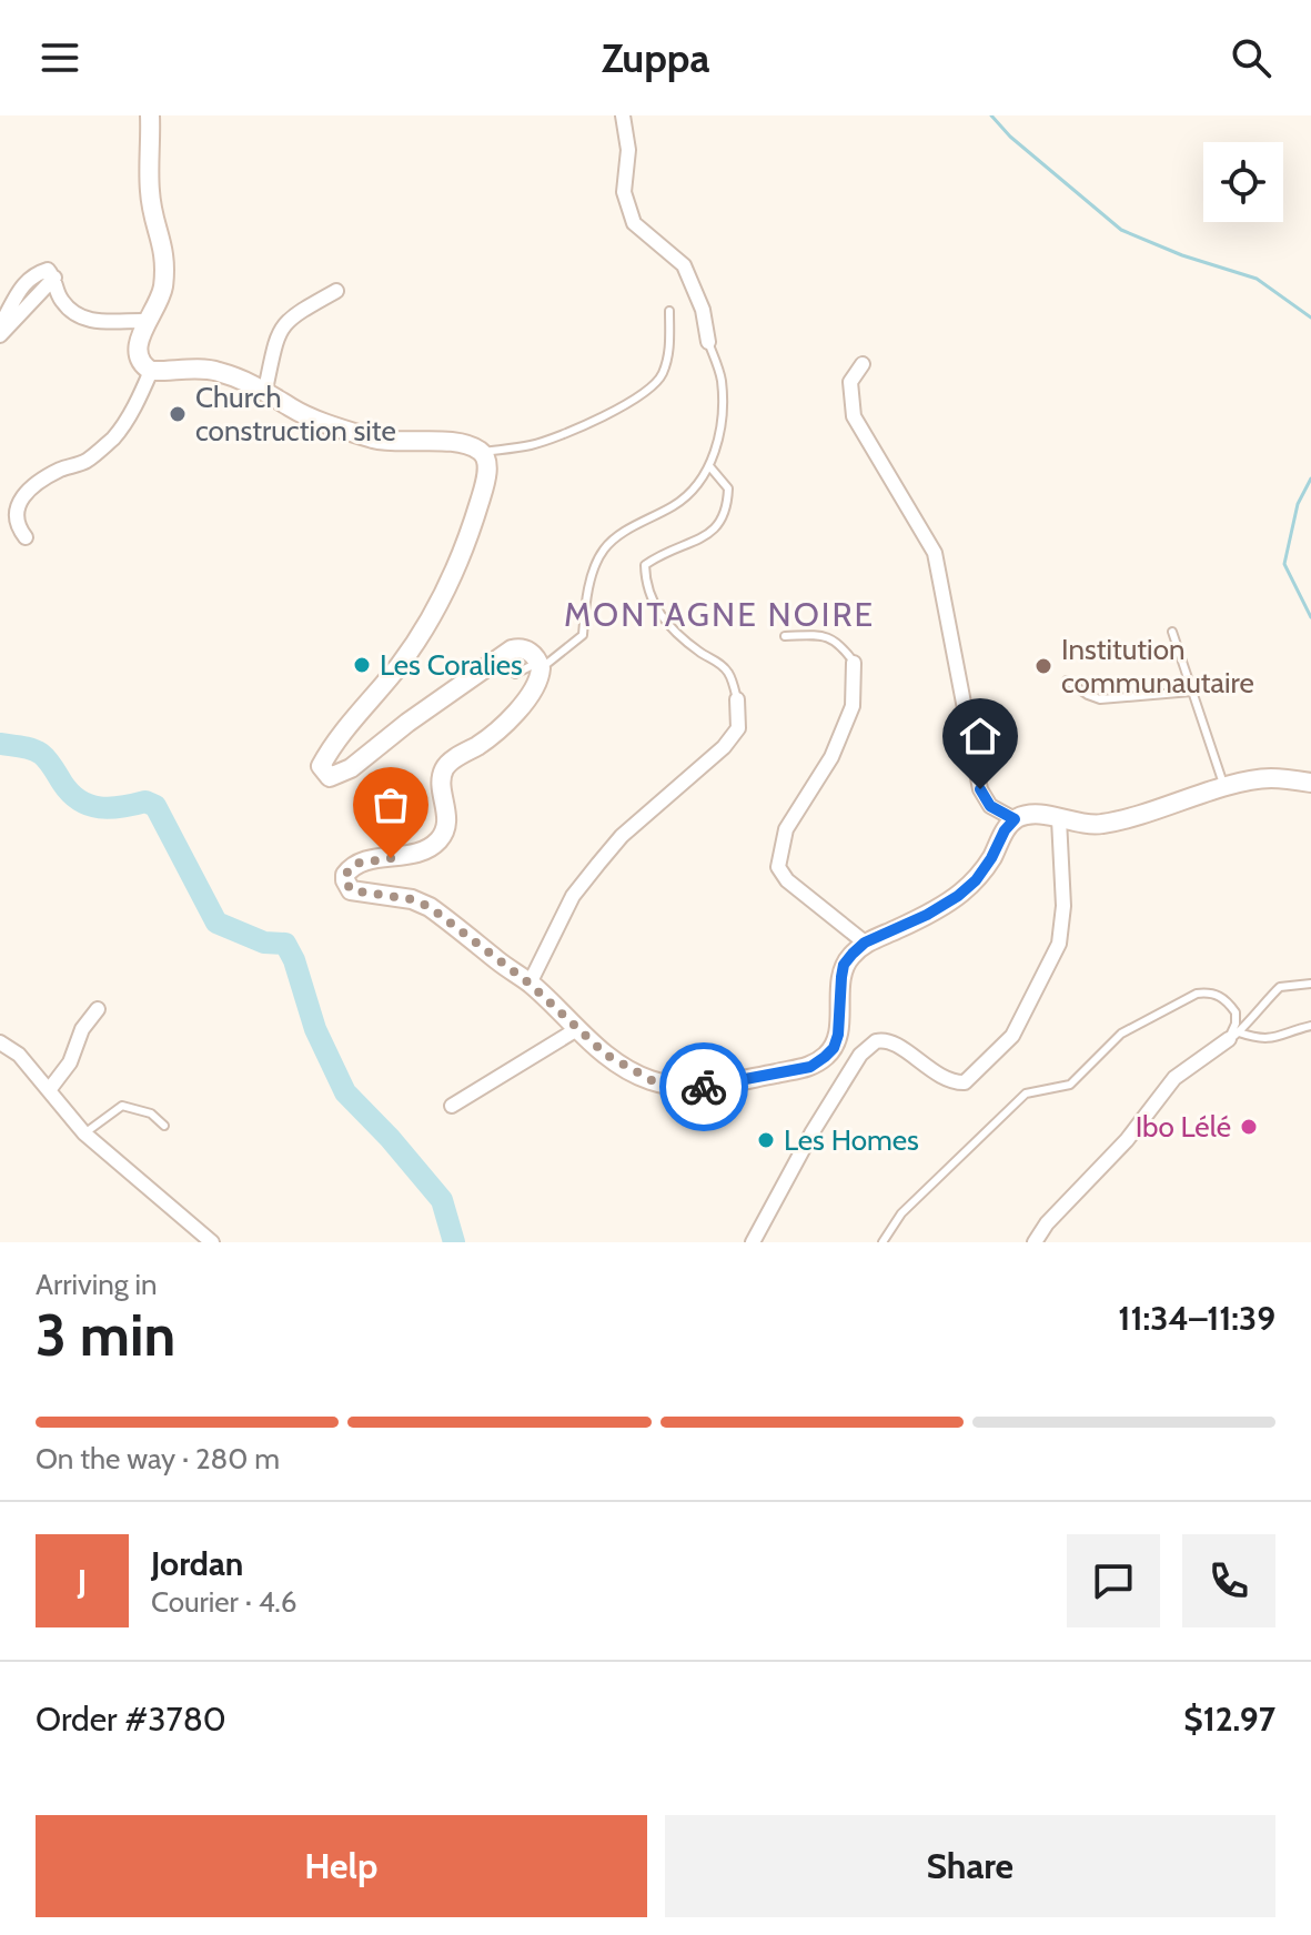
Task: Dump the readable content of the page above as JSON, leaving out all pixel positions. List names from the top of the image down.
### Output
{
  "districts": ["MONTAGNE NOIRE"],
  "places": [
    "Church construction site",
    "Les Coralies",
    "Institution communautaire",
    "Ibo Lélé",
    "Les Homes"
  ],
  "page": {
    "header": "Zuppa",
    "heading": ["3 min", "Arriving in", "11:34–11:39"],
    "panel": [
      "Jordan",
      "Courier · 4.6",
      "Order #3780",
      "$12.97"
    ],
    "bar": "On the way · 280 m",
    "round": "J",
    "buttons": ["Help", "Share"]
  }
}
